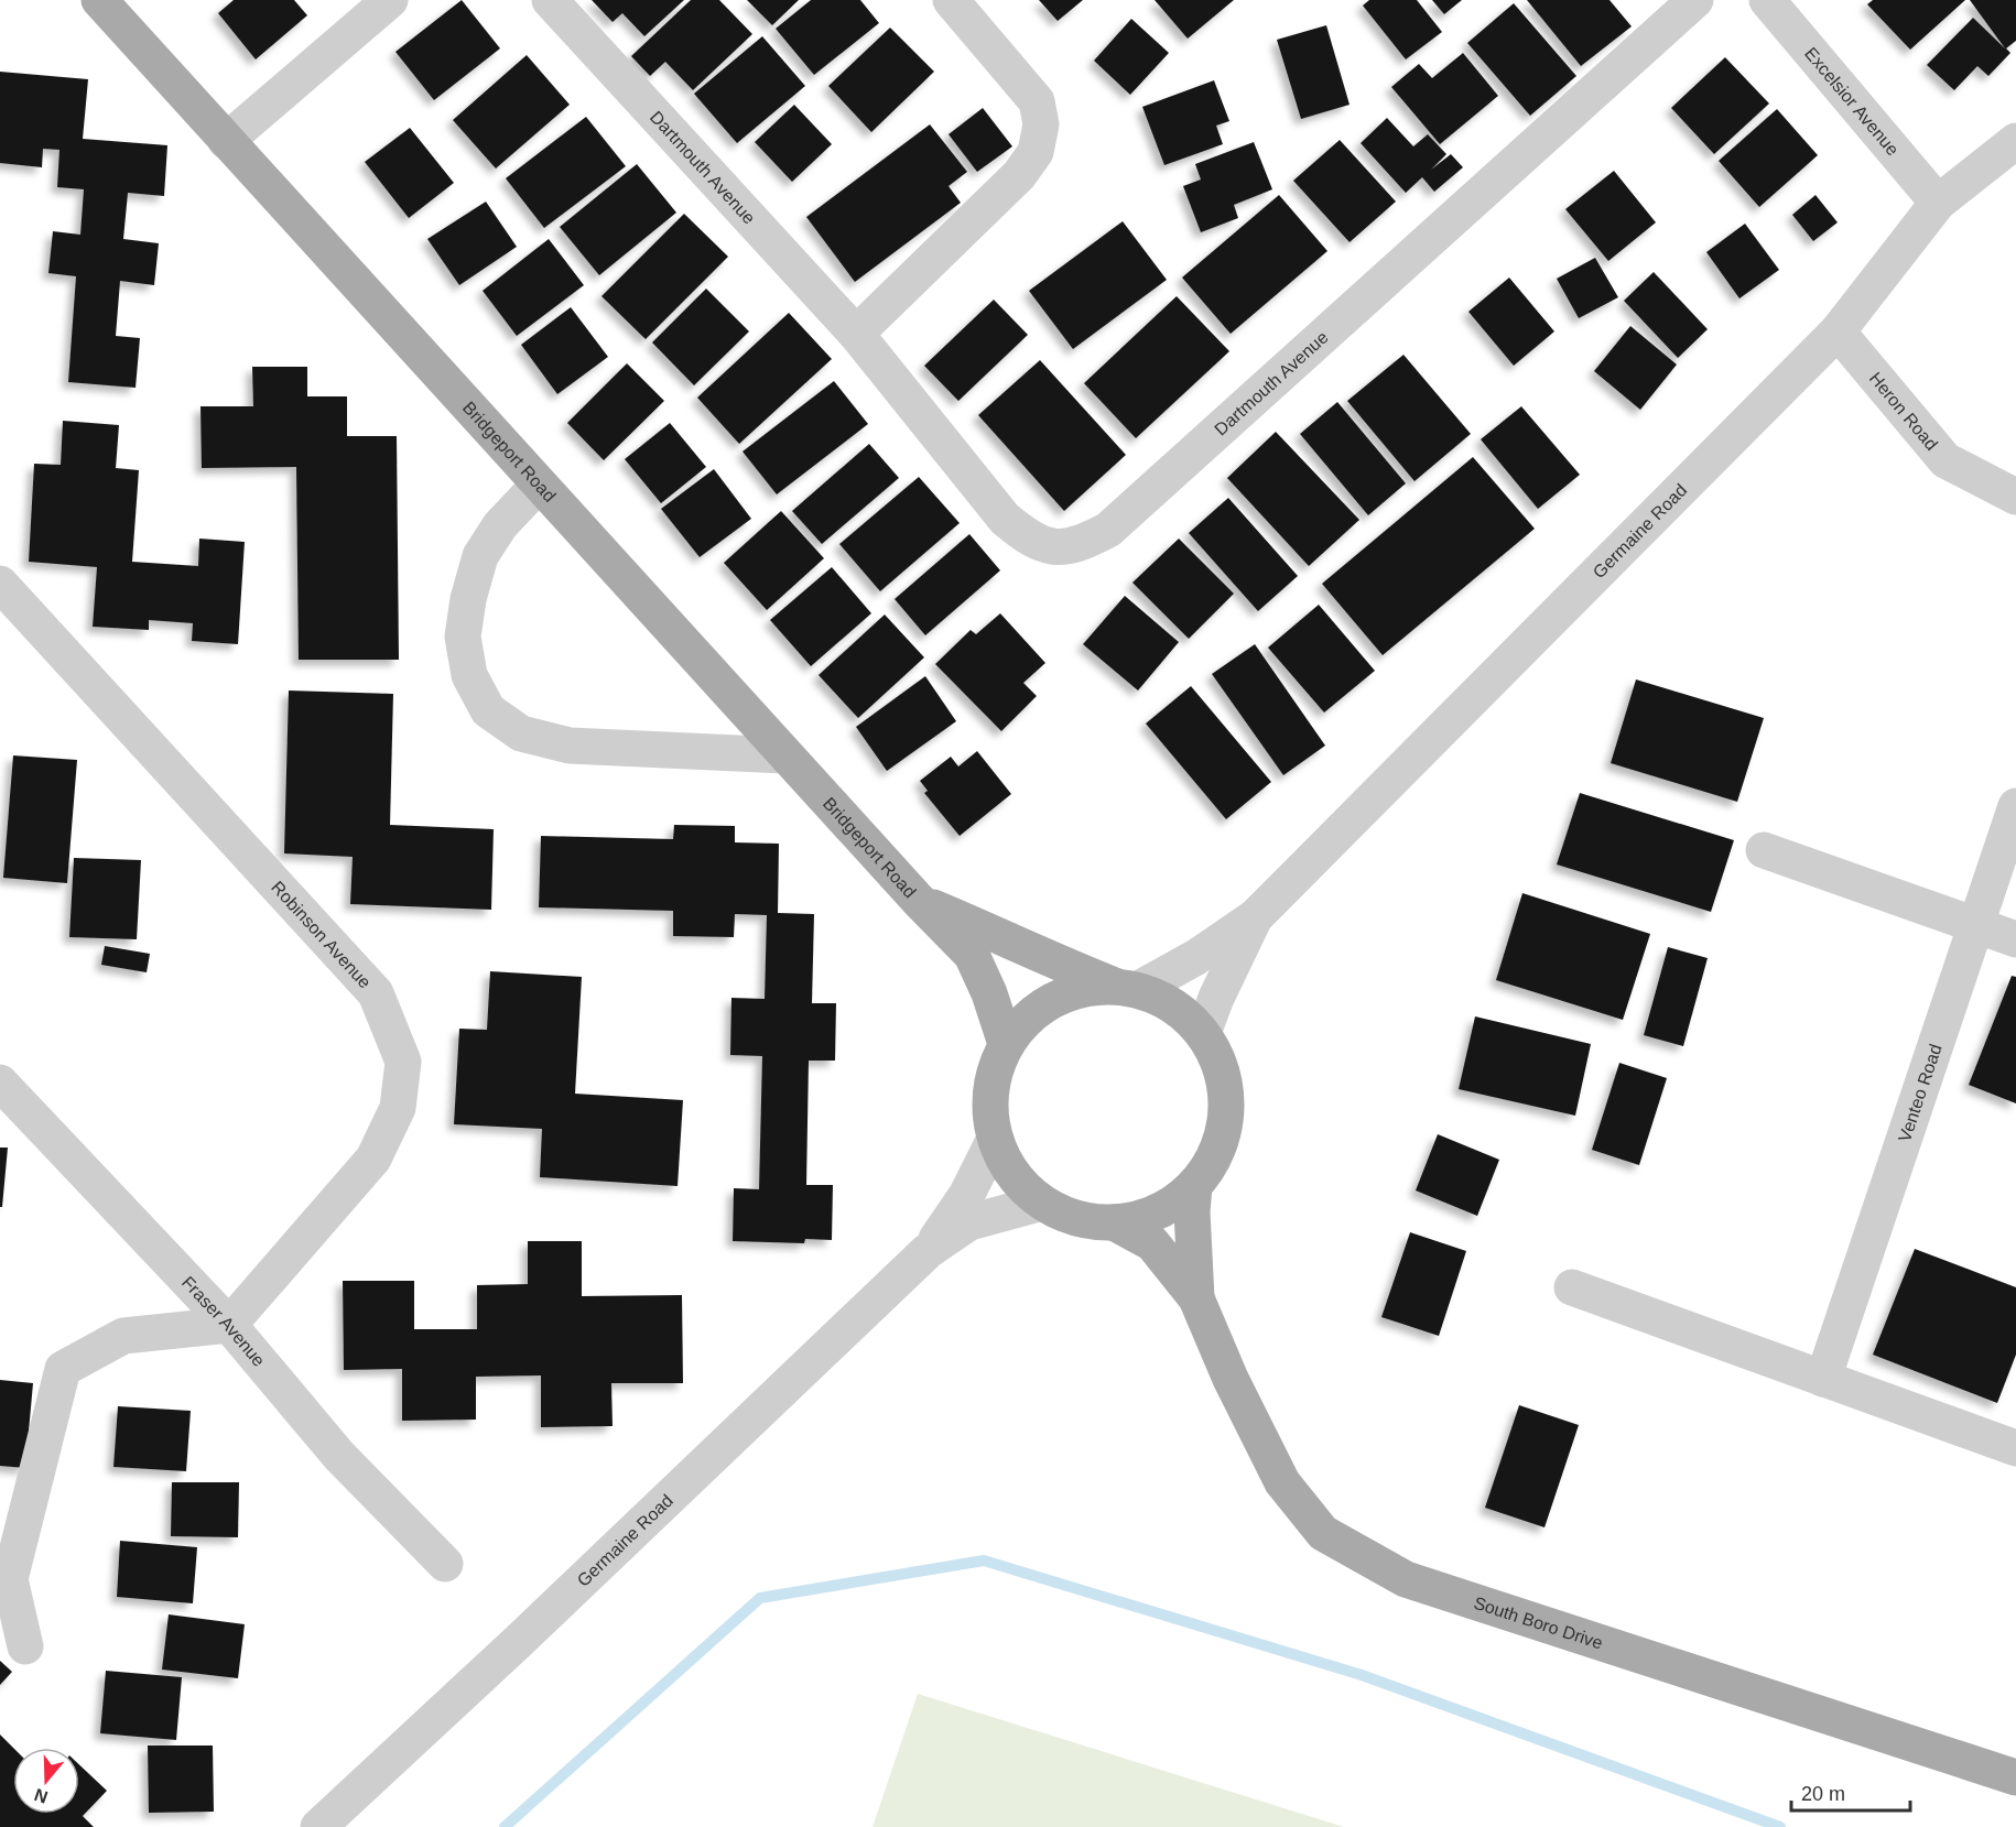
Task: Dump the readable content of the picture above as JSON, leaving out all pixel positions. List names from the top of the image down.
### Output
{
  "streets": {
    "main road": ["Bridgeport Road", "South Boro Drive"],
    "street": [
      "Excelsior Avenue",
      "Dartmouth Avenue",
      "Heron Road",
      "Germaine Road",
      "Robinson Avenue",
      "Venteo Road",
      "Fraser Avenue"
    ]
  },
  "crossings": [
    ["Excelsior Avenue", "Germaine Road"],
    ["Heron Road", "Germaine Road"],
    ["Bridgeport Road", "Germaine Road"],
    ["Bridgeport Road", "South Boro Drive"],
    ["Germaine Road", "South Boro Drive"],
    ["Robinson Avenue", "Fraser Avenue"]
  ],
  "scale_bar": "20 m",
  "north": "bottom"
}
